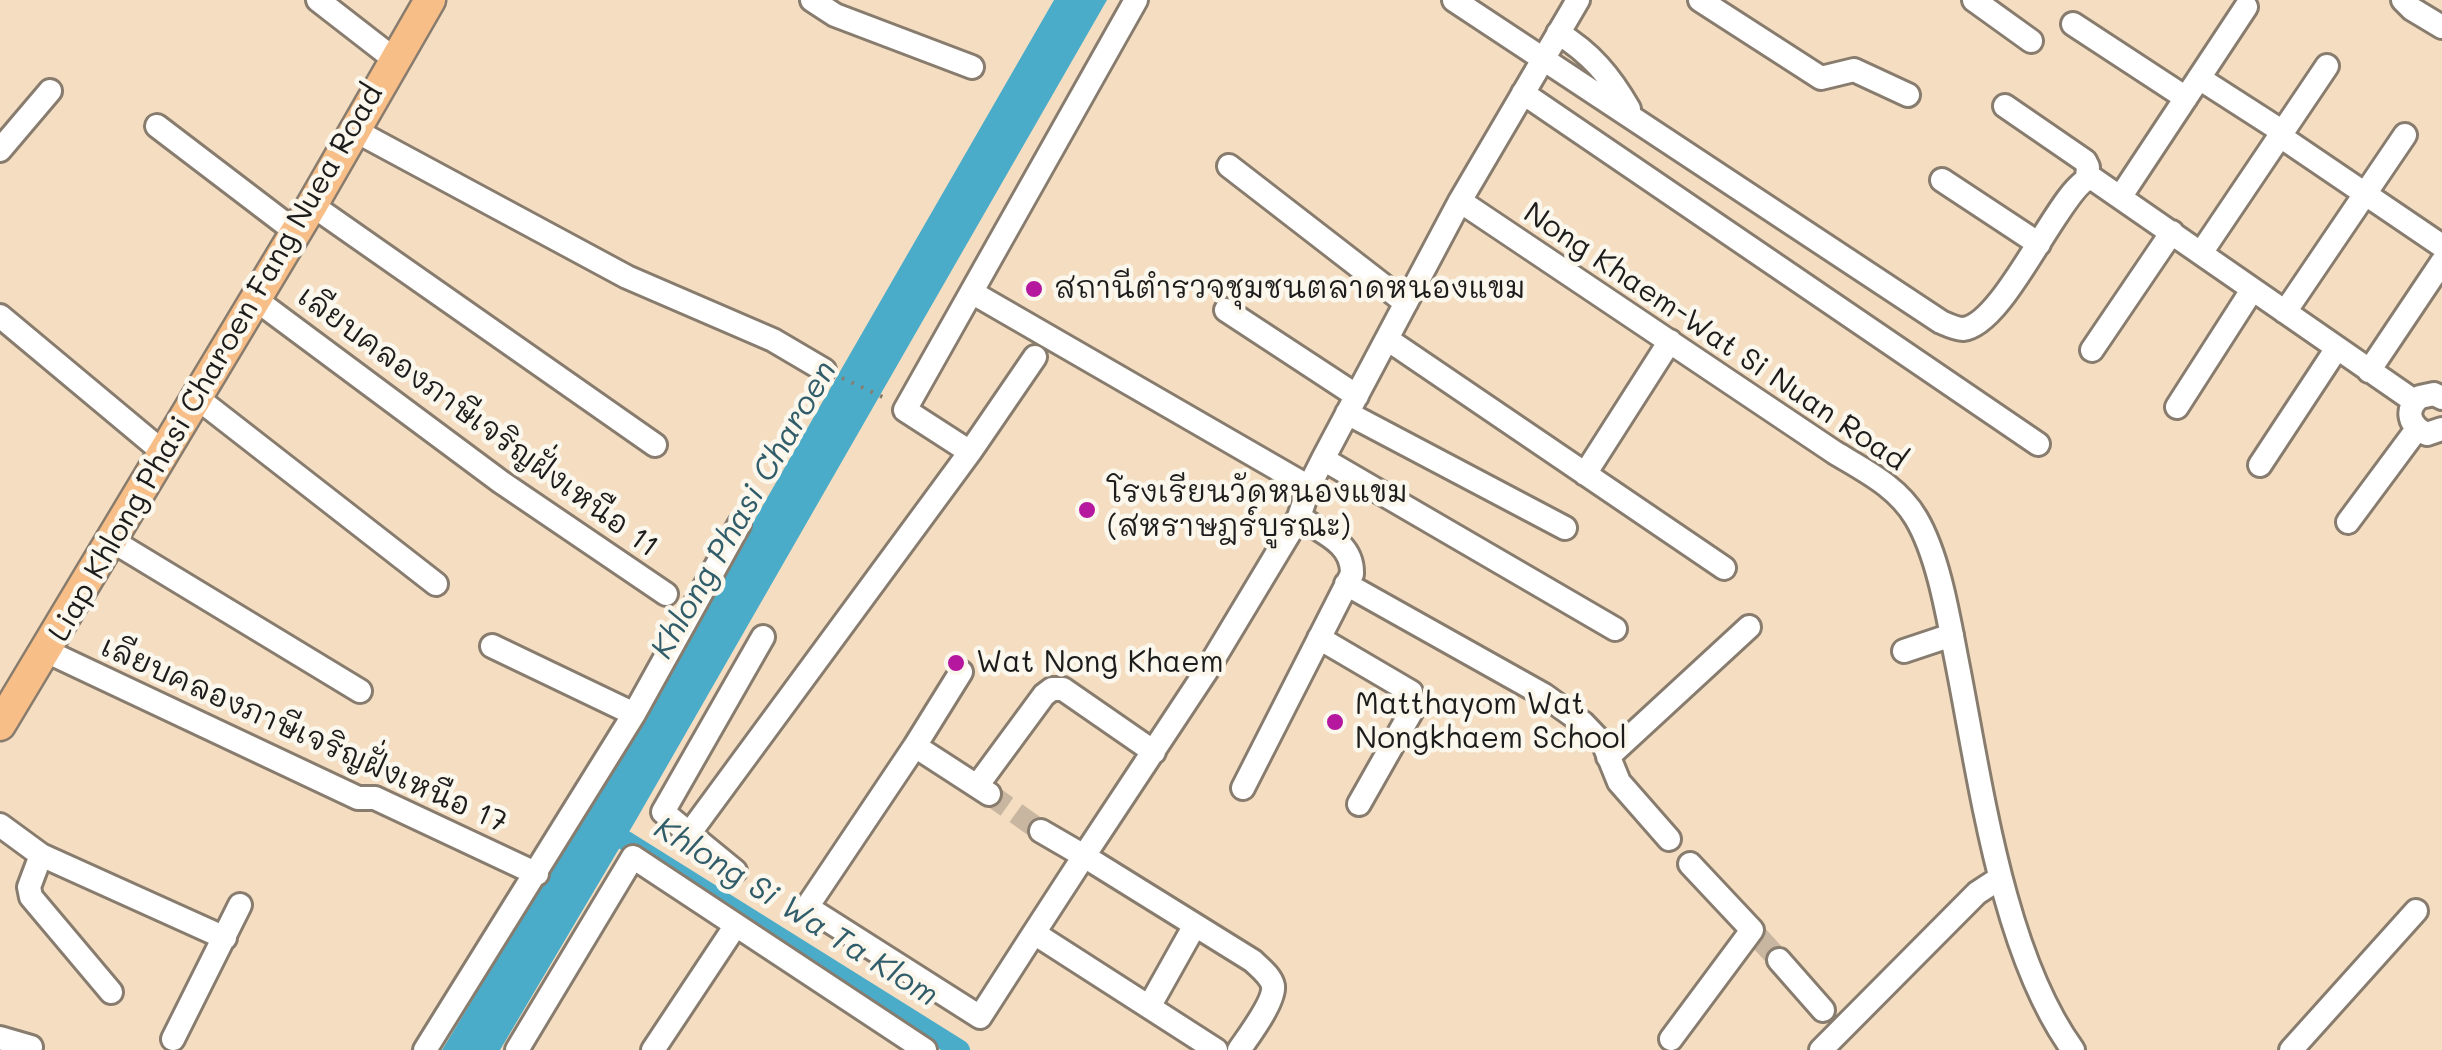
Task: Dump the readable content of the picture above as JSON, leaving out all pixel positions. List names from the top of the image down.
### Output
{
  "streets": {
    "main road": ["Liap Khlong Phasi Charoen Fang Nuea Road"],
    "street": ["Nong Khaem-Wat Si Nuan Road", "เลียบคลองภาษีเจริญฝั่งเหนือ 11", "เลียบคลองภาษีเจริญฝั่งเหนือ 17"]
  },
  "crossings": [
    ["Liap Khlong Phasi Charoen Fang Nuea Road", "เลียบคลองภาษีเจริญฝั่งเหนือ 11"],
    ["Liap Khlong Phasi Charoen Fang Nuea Road", "เลียบคลองภาษีเจริญฝั่งเหนือ 17"]
  ],
  "water": ["Khlong Phasi Charoen", "Khlong Si Wa Ta Klom"],
  "places": [
    "สถานีตำรวจชุมชนตลาดหนองแขม",
    "โรงเรียนวัดหนองแขม (สหราษฎร์บูรณะ)",
    "Wat Nong Khaem",
    "Matthayom Wat Nongkhaem School"
  ]
}
